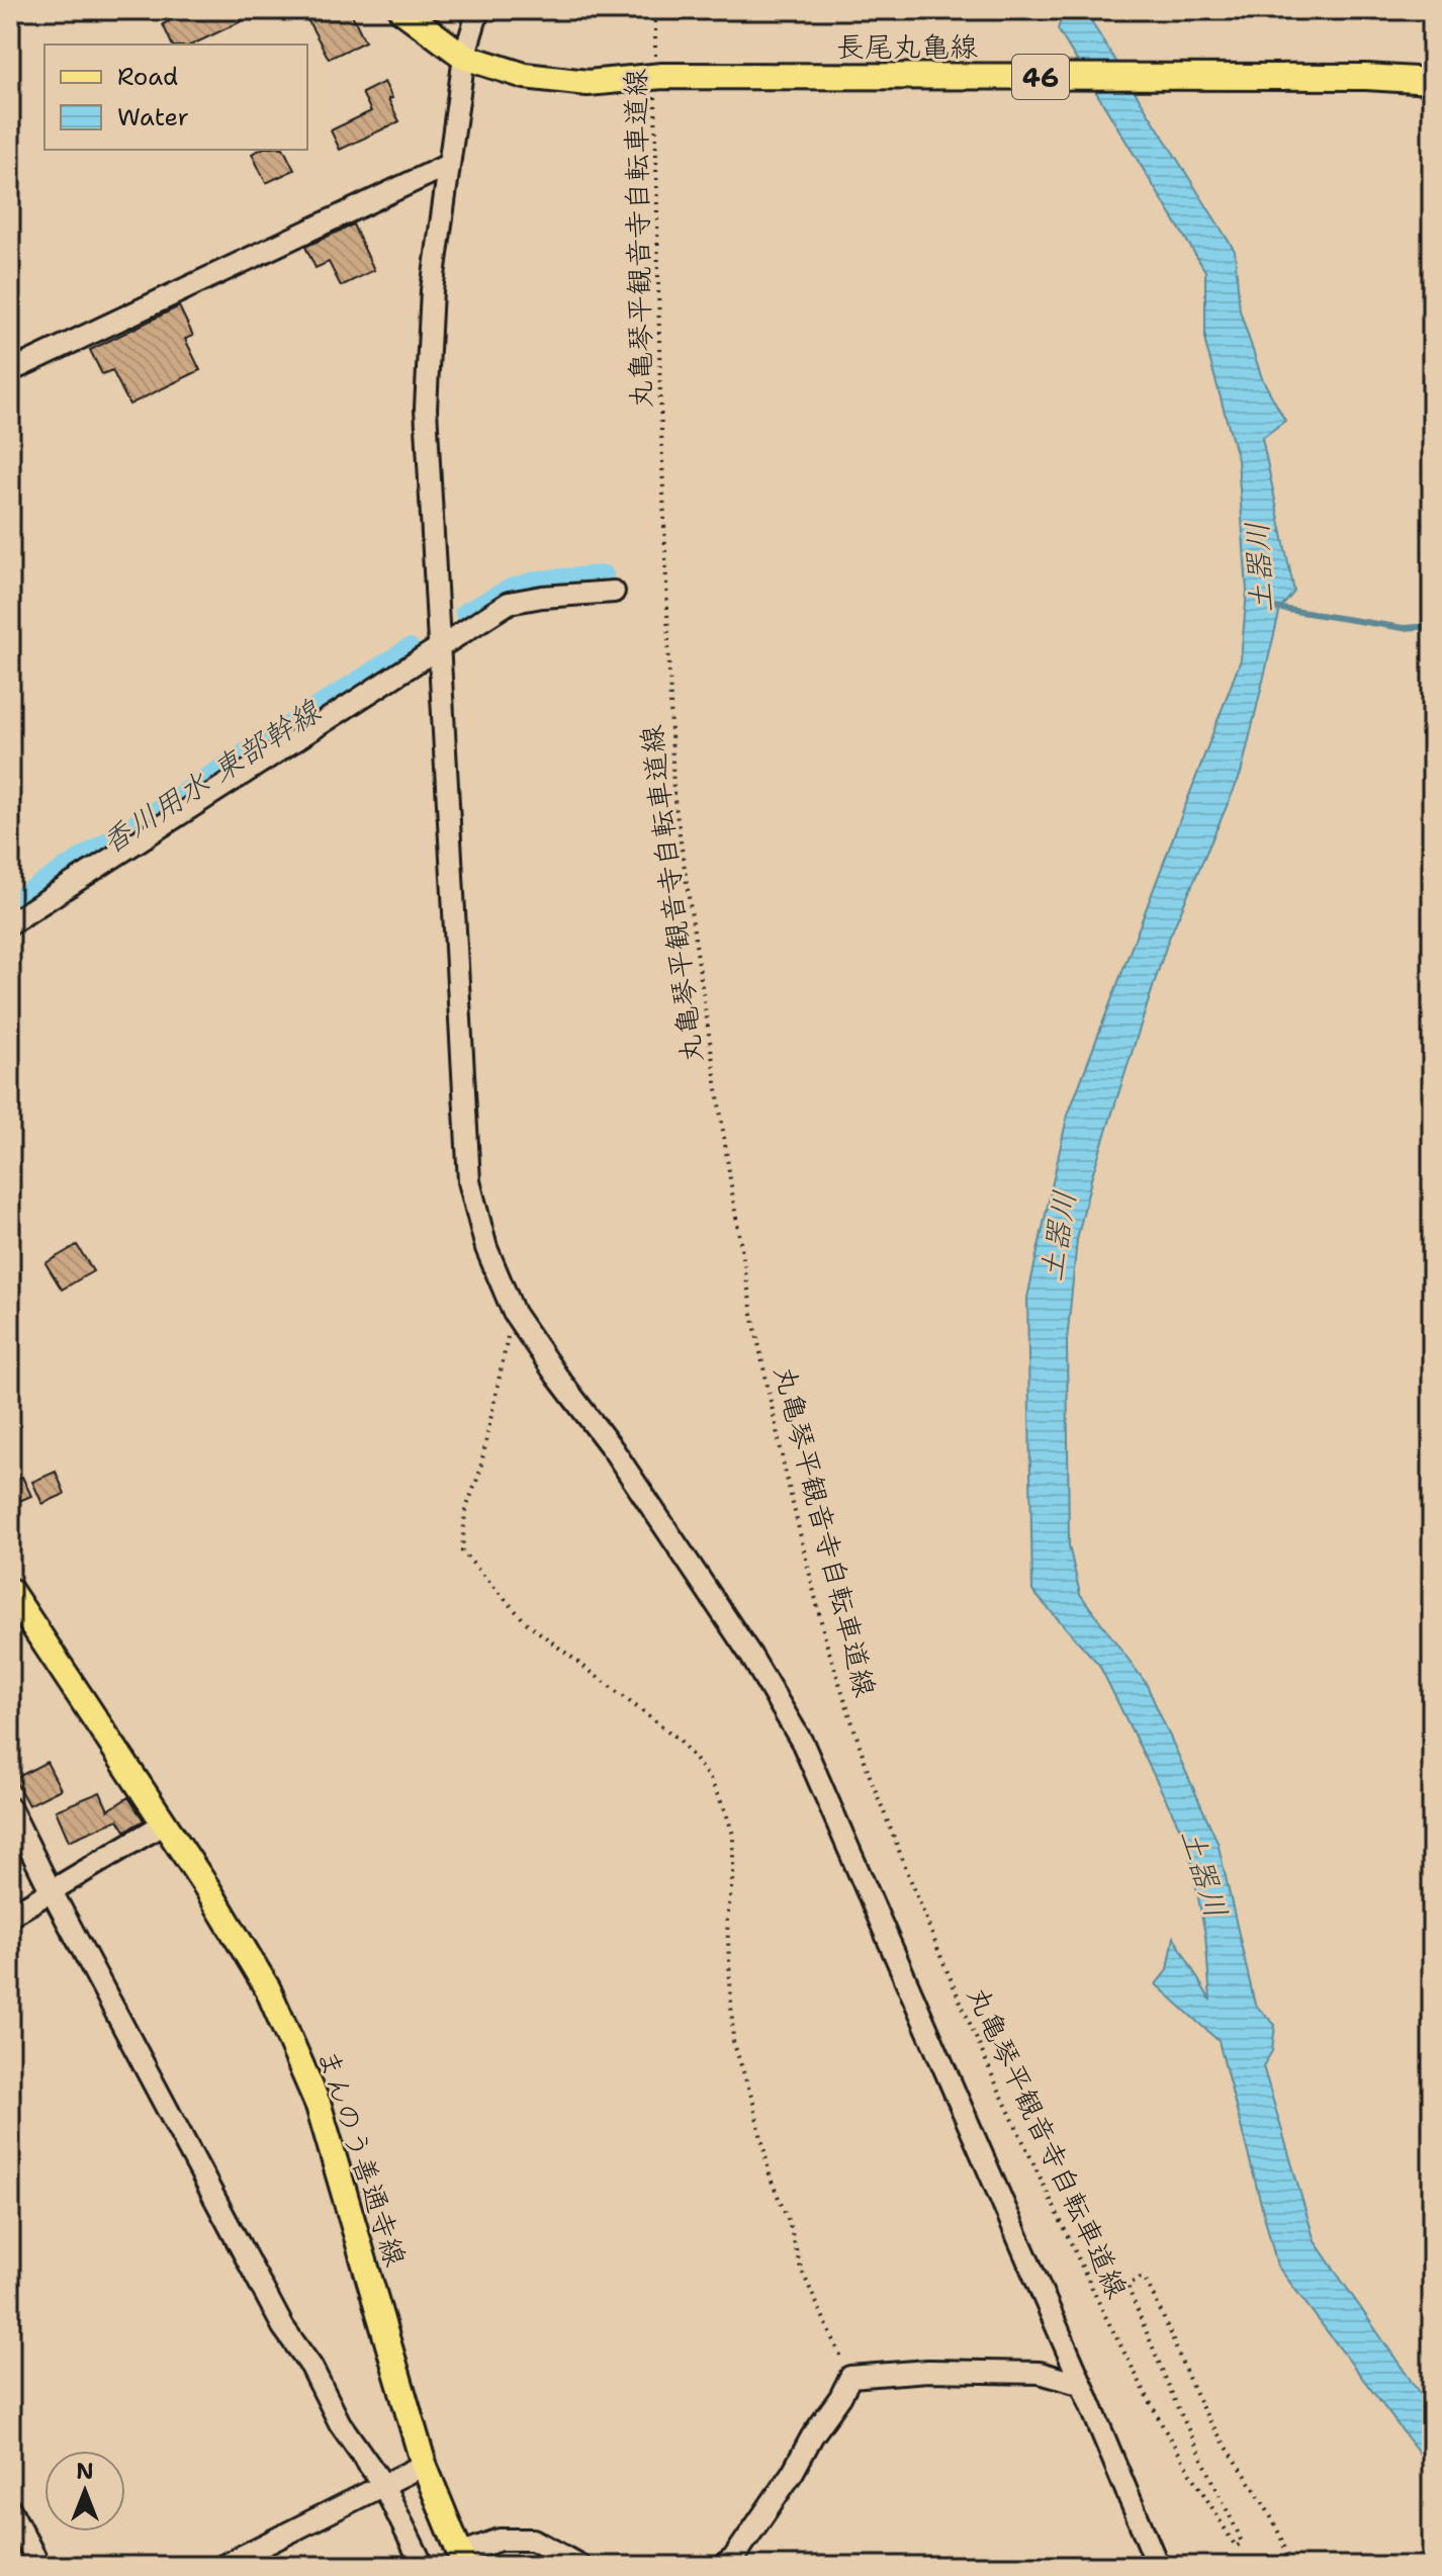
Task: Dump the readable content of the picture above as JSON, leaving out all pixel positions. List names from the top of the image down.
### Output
{
  "streets": {
    "main road": ["長尾丸亀線", "46", "まんのう善通寺線"],
    "path": ["丸亀琴平観音寺自転車道線"]
  },
  "crossings": [
    ["長尾丸亀線", "丸亀琴平観音寺自転車道線"]
  ],
  "water": ["土器川", "香川用水 東部幹線"],
  "legend": ["Road", "Water"],
  "north": "top"
}
